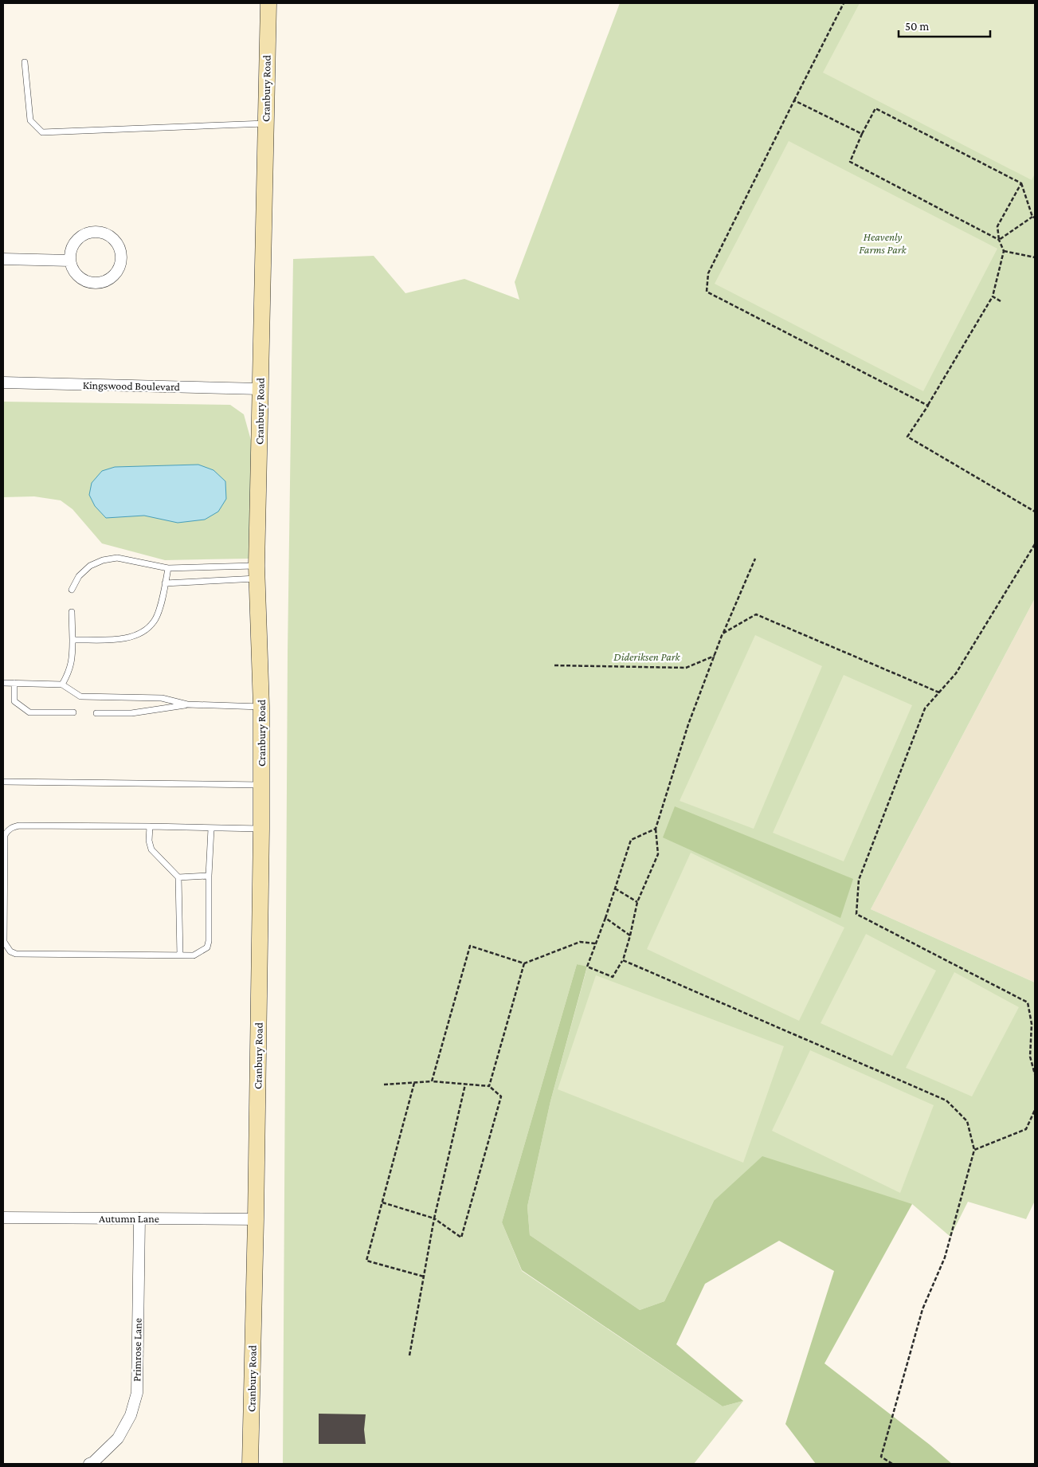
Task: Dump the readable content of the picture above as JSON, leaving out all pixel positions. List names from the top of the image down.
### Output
{
  "streets": {
    "main road": ["Cranbury Road"],
    "street": ["Kingswood Boulevard", "Autumn Lane", "Primrose Lane"]
  },
  "crossings": [
    ["Cranbury Road", "Kingswood Boulevard"],
    ["Cranbury Road", "Autumn Lane"],
    ["Autumn Lane", "Primrose Lane"]
  ],
  "parks": ["Heavenly Farms Park", "Dideriksen Park"],
  "scale_bar": "50 m"
}
